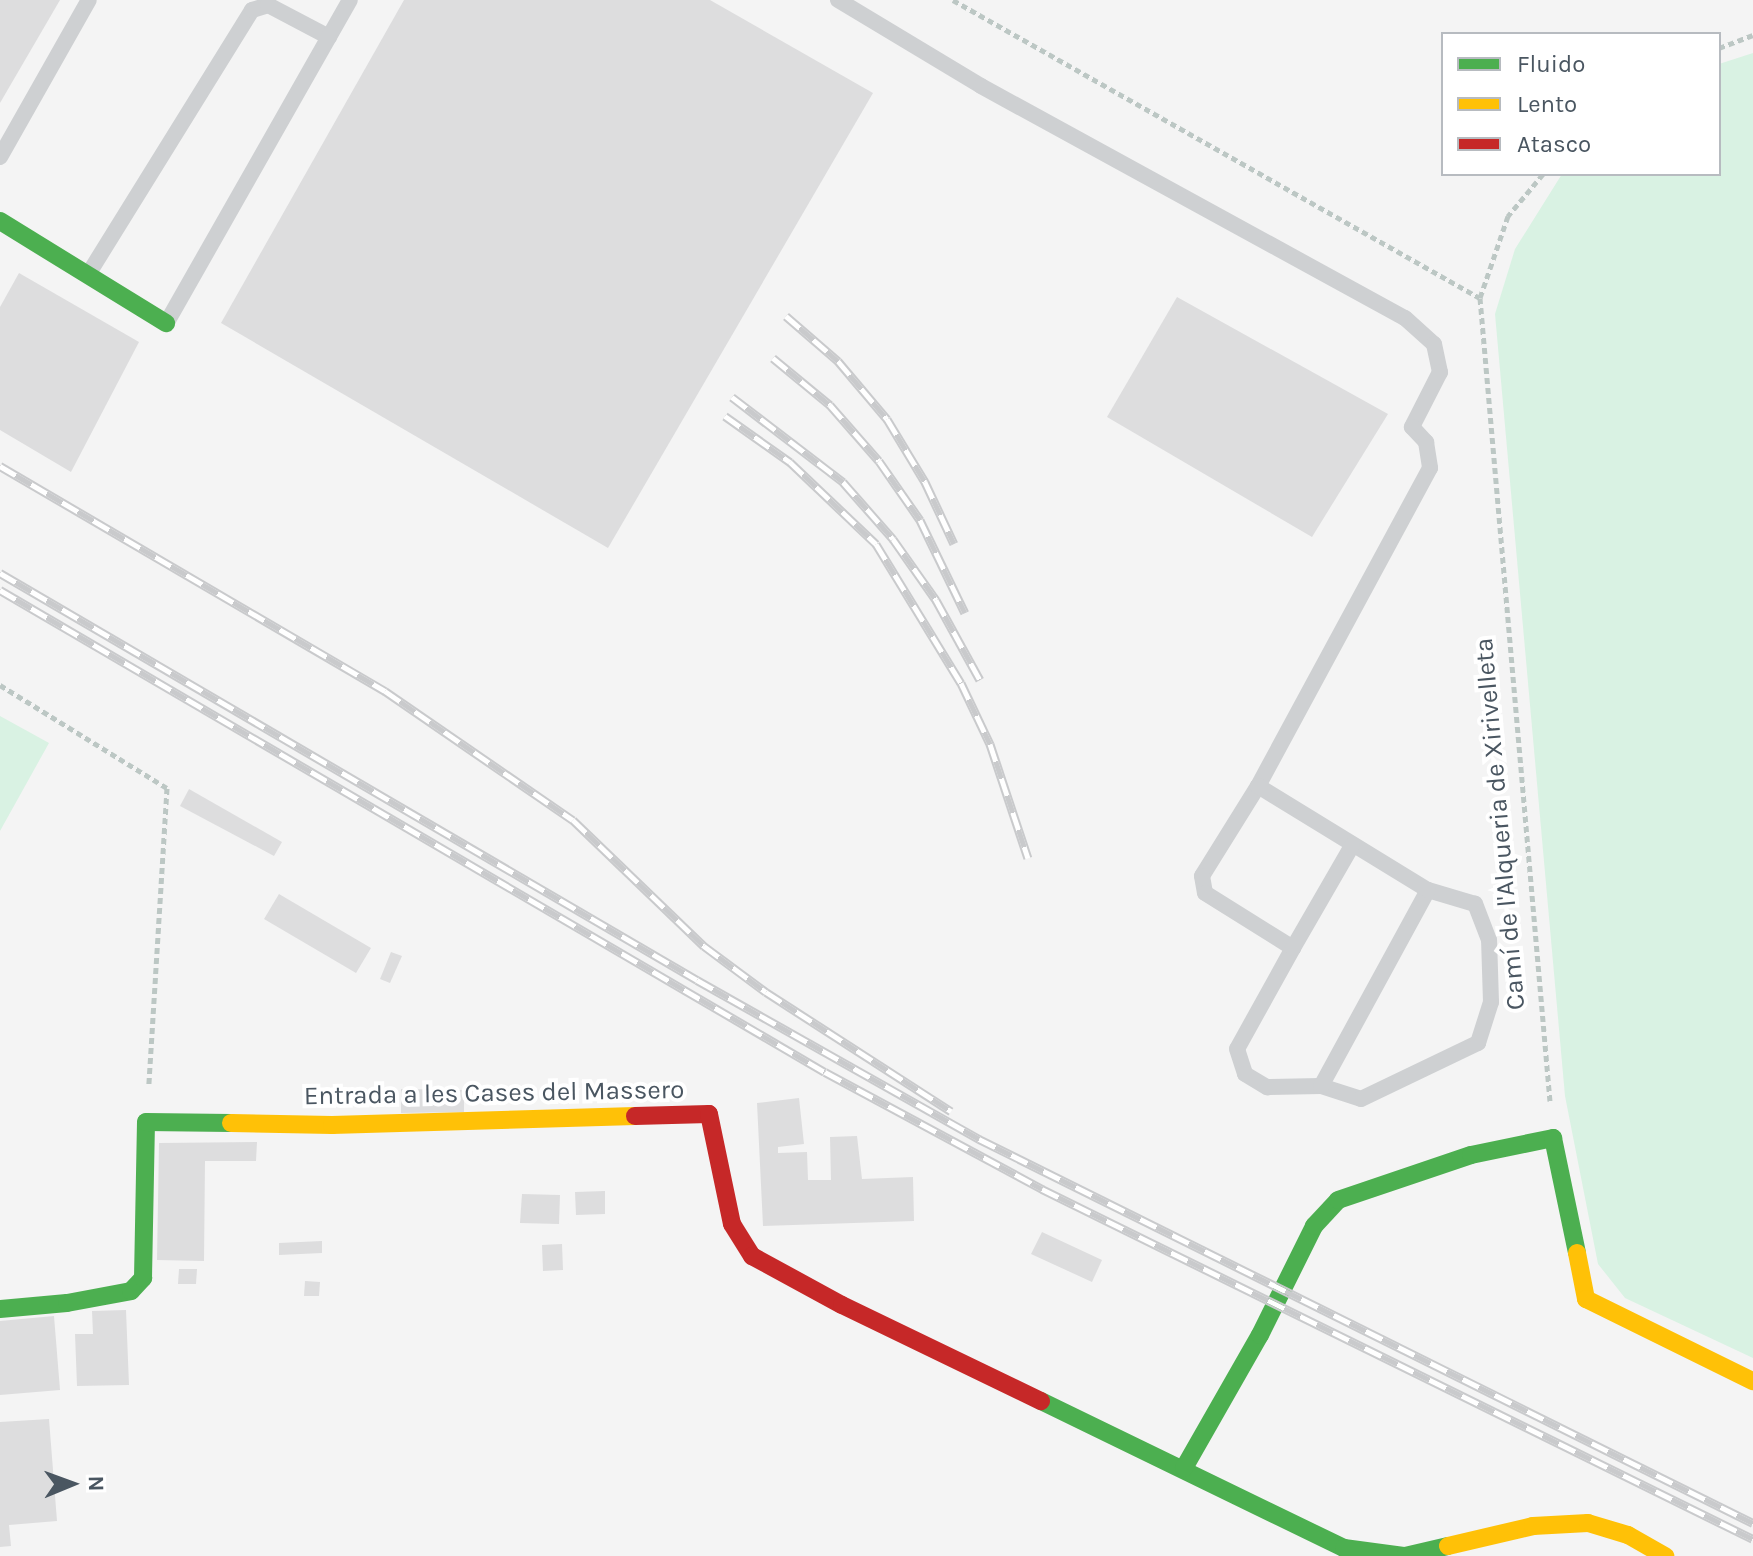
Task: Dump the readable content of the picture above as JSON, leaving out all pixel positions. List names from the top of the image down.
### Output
{
  "streets": {
    "street": ["Entrada a les Cases del Massero"],
    "path": ["Camí de l'Alqueria de Xirivelleta"]
  },
  "legend": ["Fluido", "Lento", "Atasco"],
  "north": "right"
}
